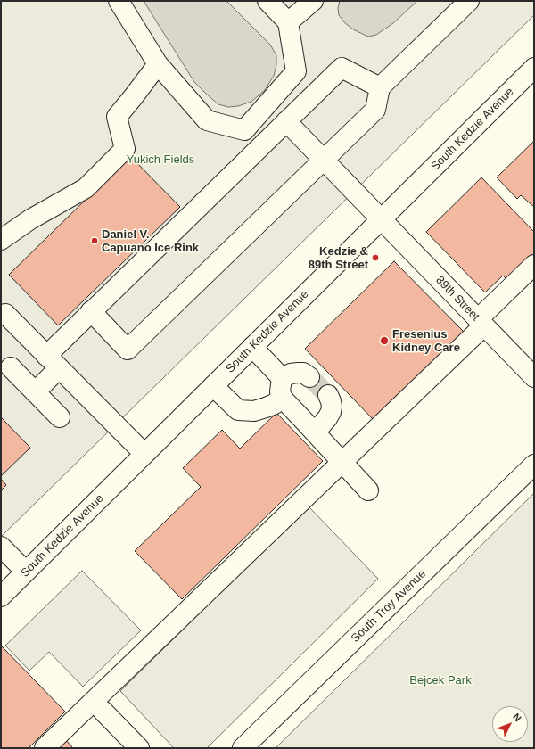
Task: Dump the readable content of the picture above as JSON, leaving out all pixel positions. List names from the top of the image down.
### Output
{
  "streets": {
    "main road": ["South Kedzie Avenue", "89th Street", "South Troy Avenue"]
  },
  "crossings": [
    ["South Kedzie Avenue", "89th Street"]
  ],
  "parks": ["Yukich Fields", "Bejcek Park"],
  "places": ["Daniel V. Capuano Ice Rink", "Kedzie & 89th Street", "Fresenius Kidney Care"],
  "north": "top right"
}
